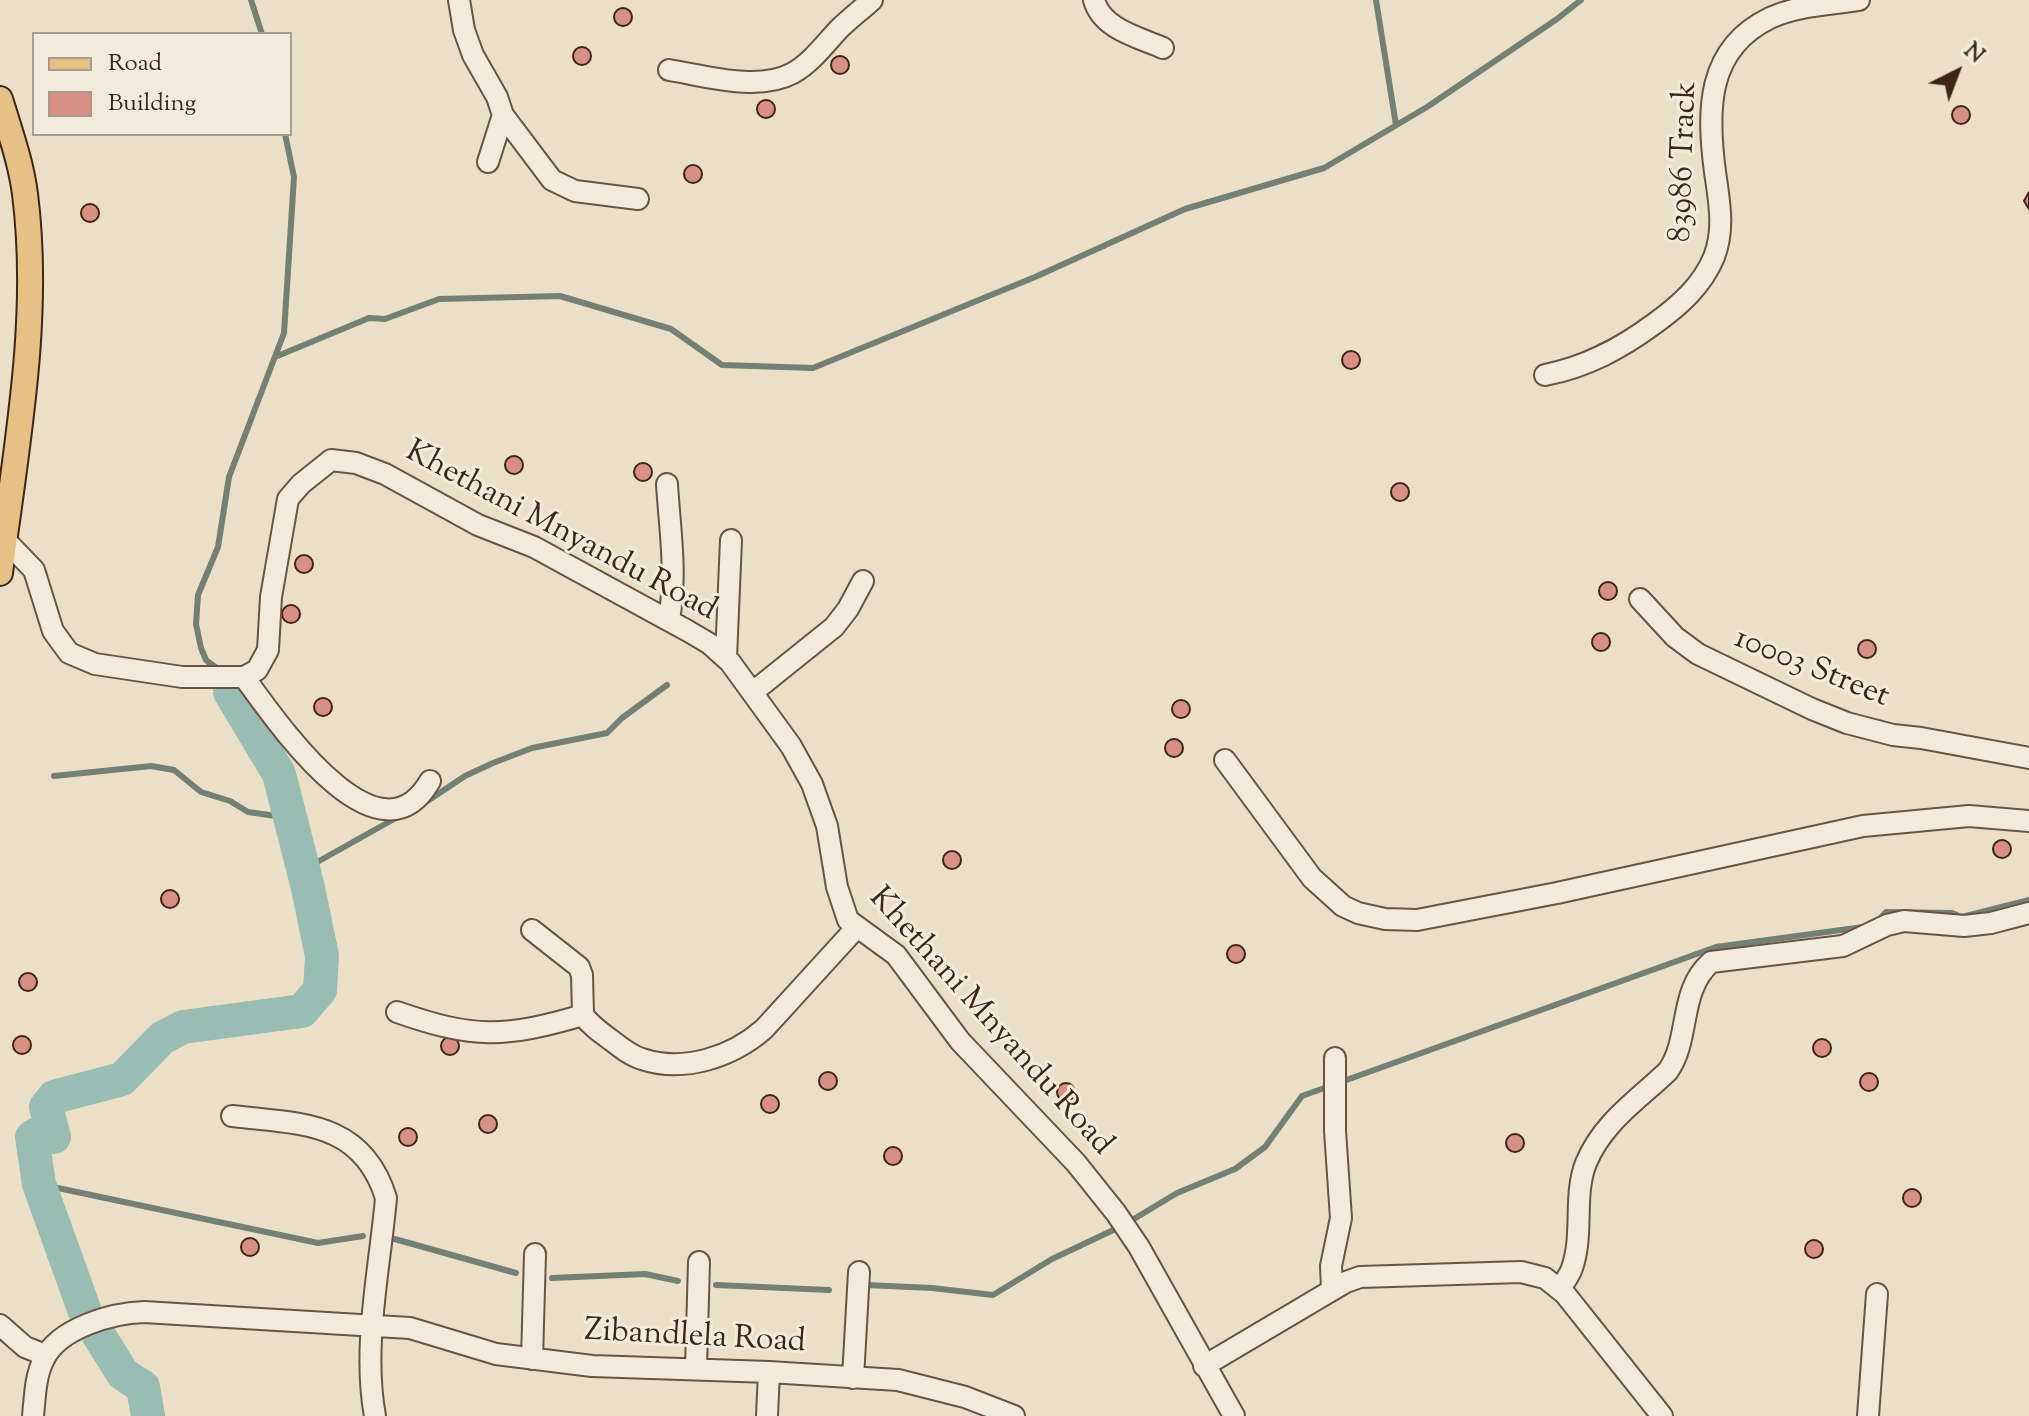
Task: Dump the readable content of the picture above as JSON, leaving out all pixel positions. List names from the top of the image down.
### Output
{
  "streets": {
    "street": [
      "83986 Track",
      "Khethani Mnyandu Road",
      "10003 Street",
      "Zibandlela Road"
    ]
  },
  "legend": ["Road", "Building"],
  "north": "top right"
}
